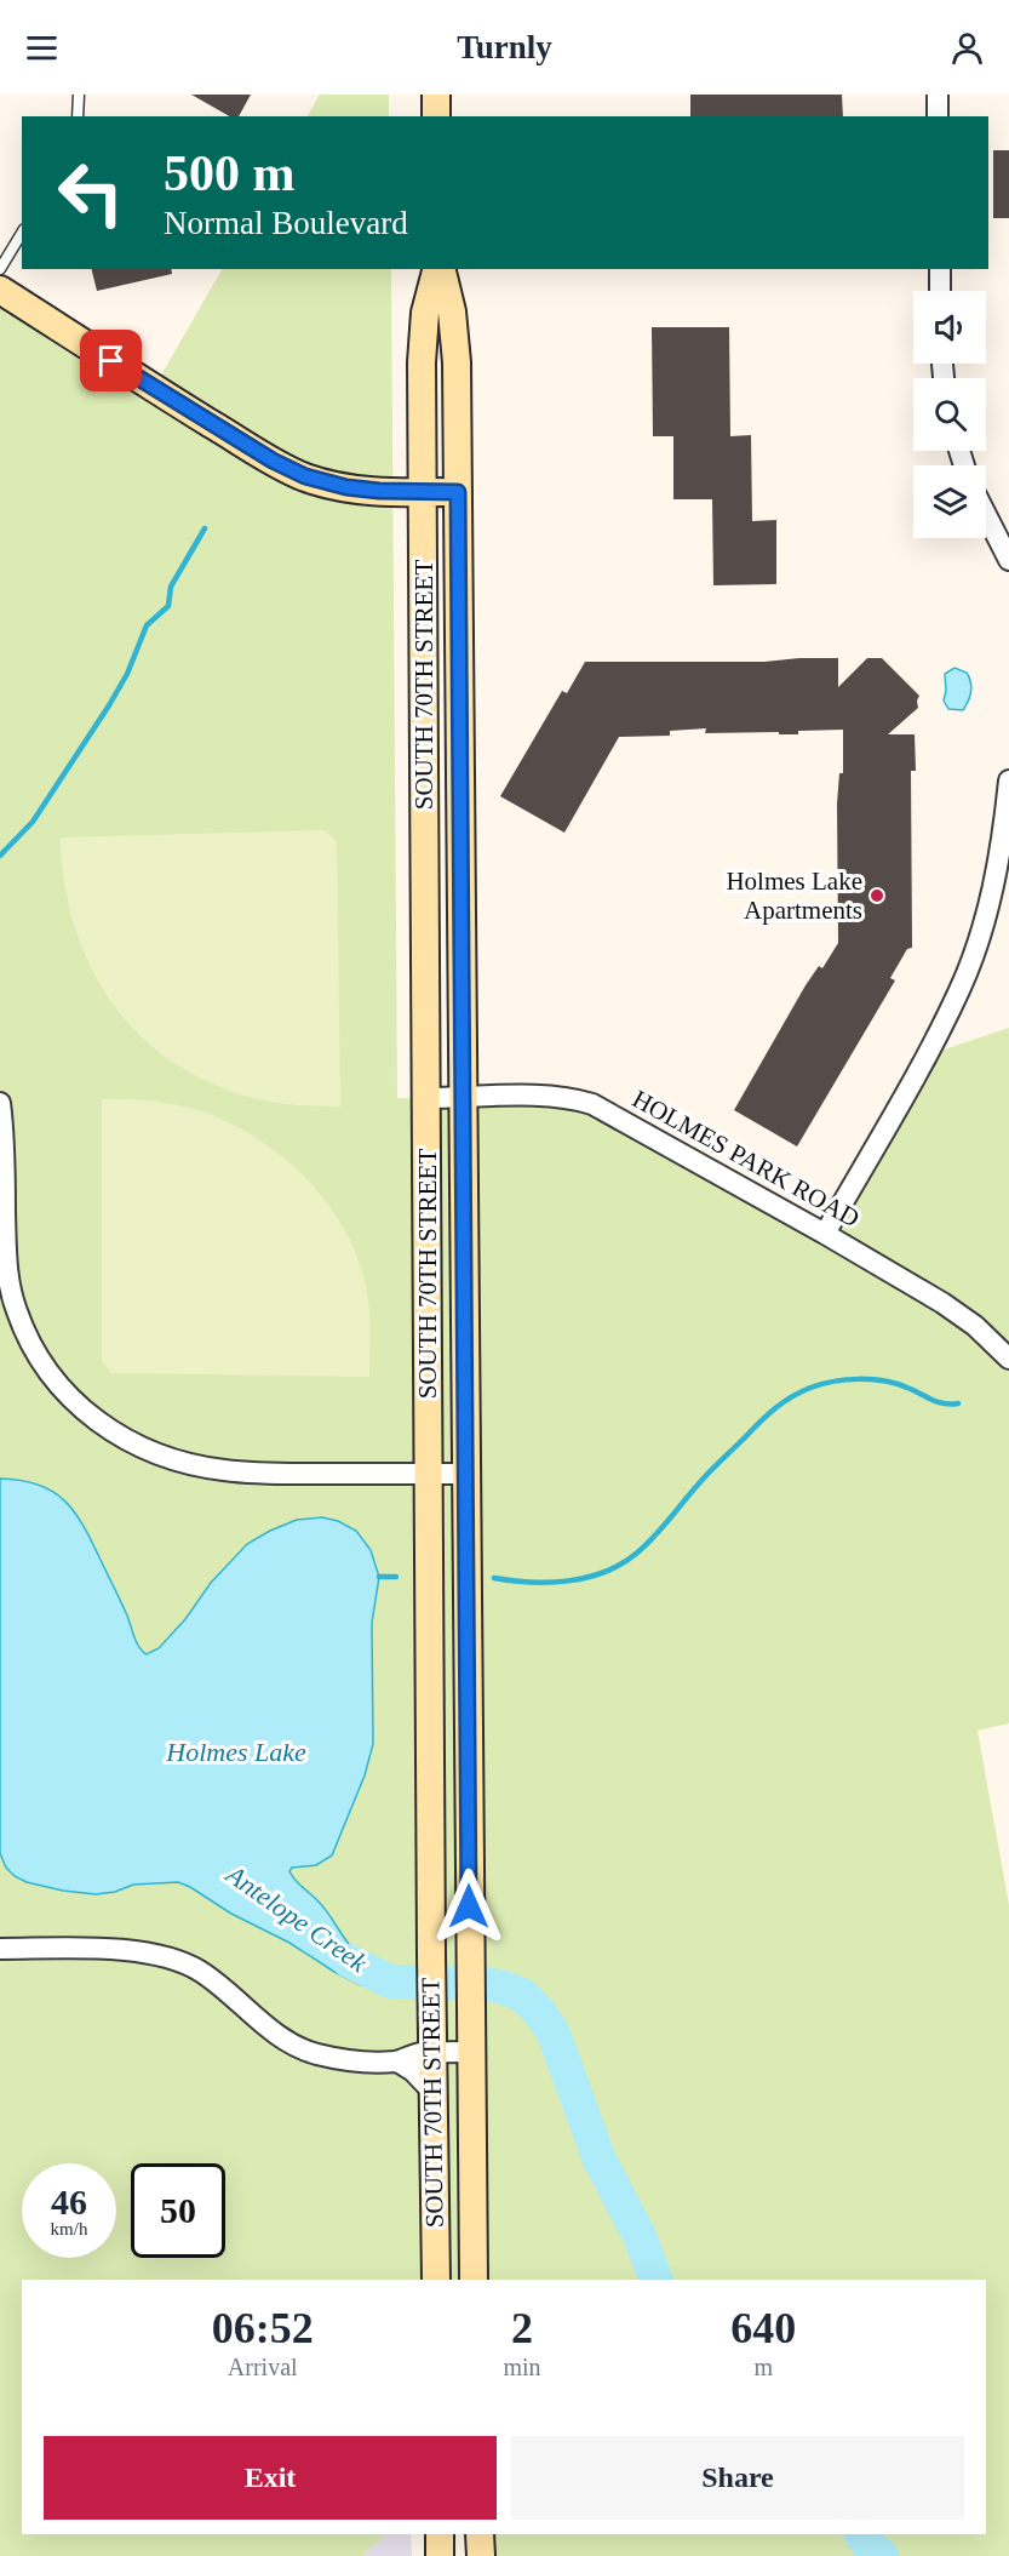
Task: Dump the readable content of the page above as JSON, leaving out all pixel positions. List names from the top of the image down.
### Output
{
  "streets": {
    "main road": ["SOUTH 70TH STREET"],
    "street": ["HOLMES PARK ROAD"]
  },
  "crossings": [
    ["SOUTH 70TH STREET", "HOLMES PARK ROAD"]
  ],
  "water": ["Holmes Lake", "Antelope Creek"],
  "places": ["Holmes Lake Apartments"],
  "page": {
    "header": "Turnly",
    "turn": ["500 m", "Normal Boulevard"],
    "speed": "46 km/h",
    "limit": "50",
    "eta": [
      "06:52",
      "Arrival",
      "2",
      "min",
      "640",
      "m"
    ],
    "buttons": ["Exit", "Share"]
  }
}
